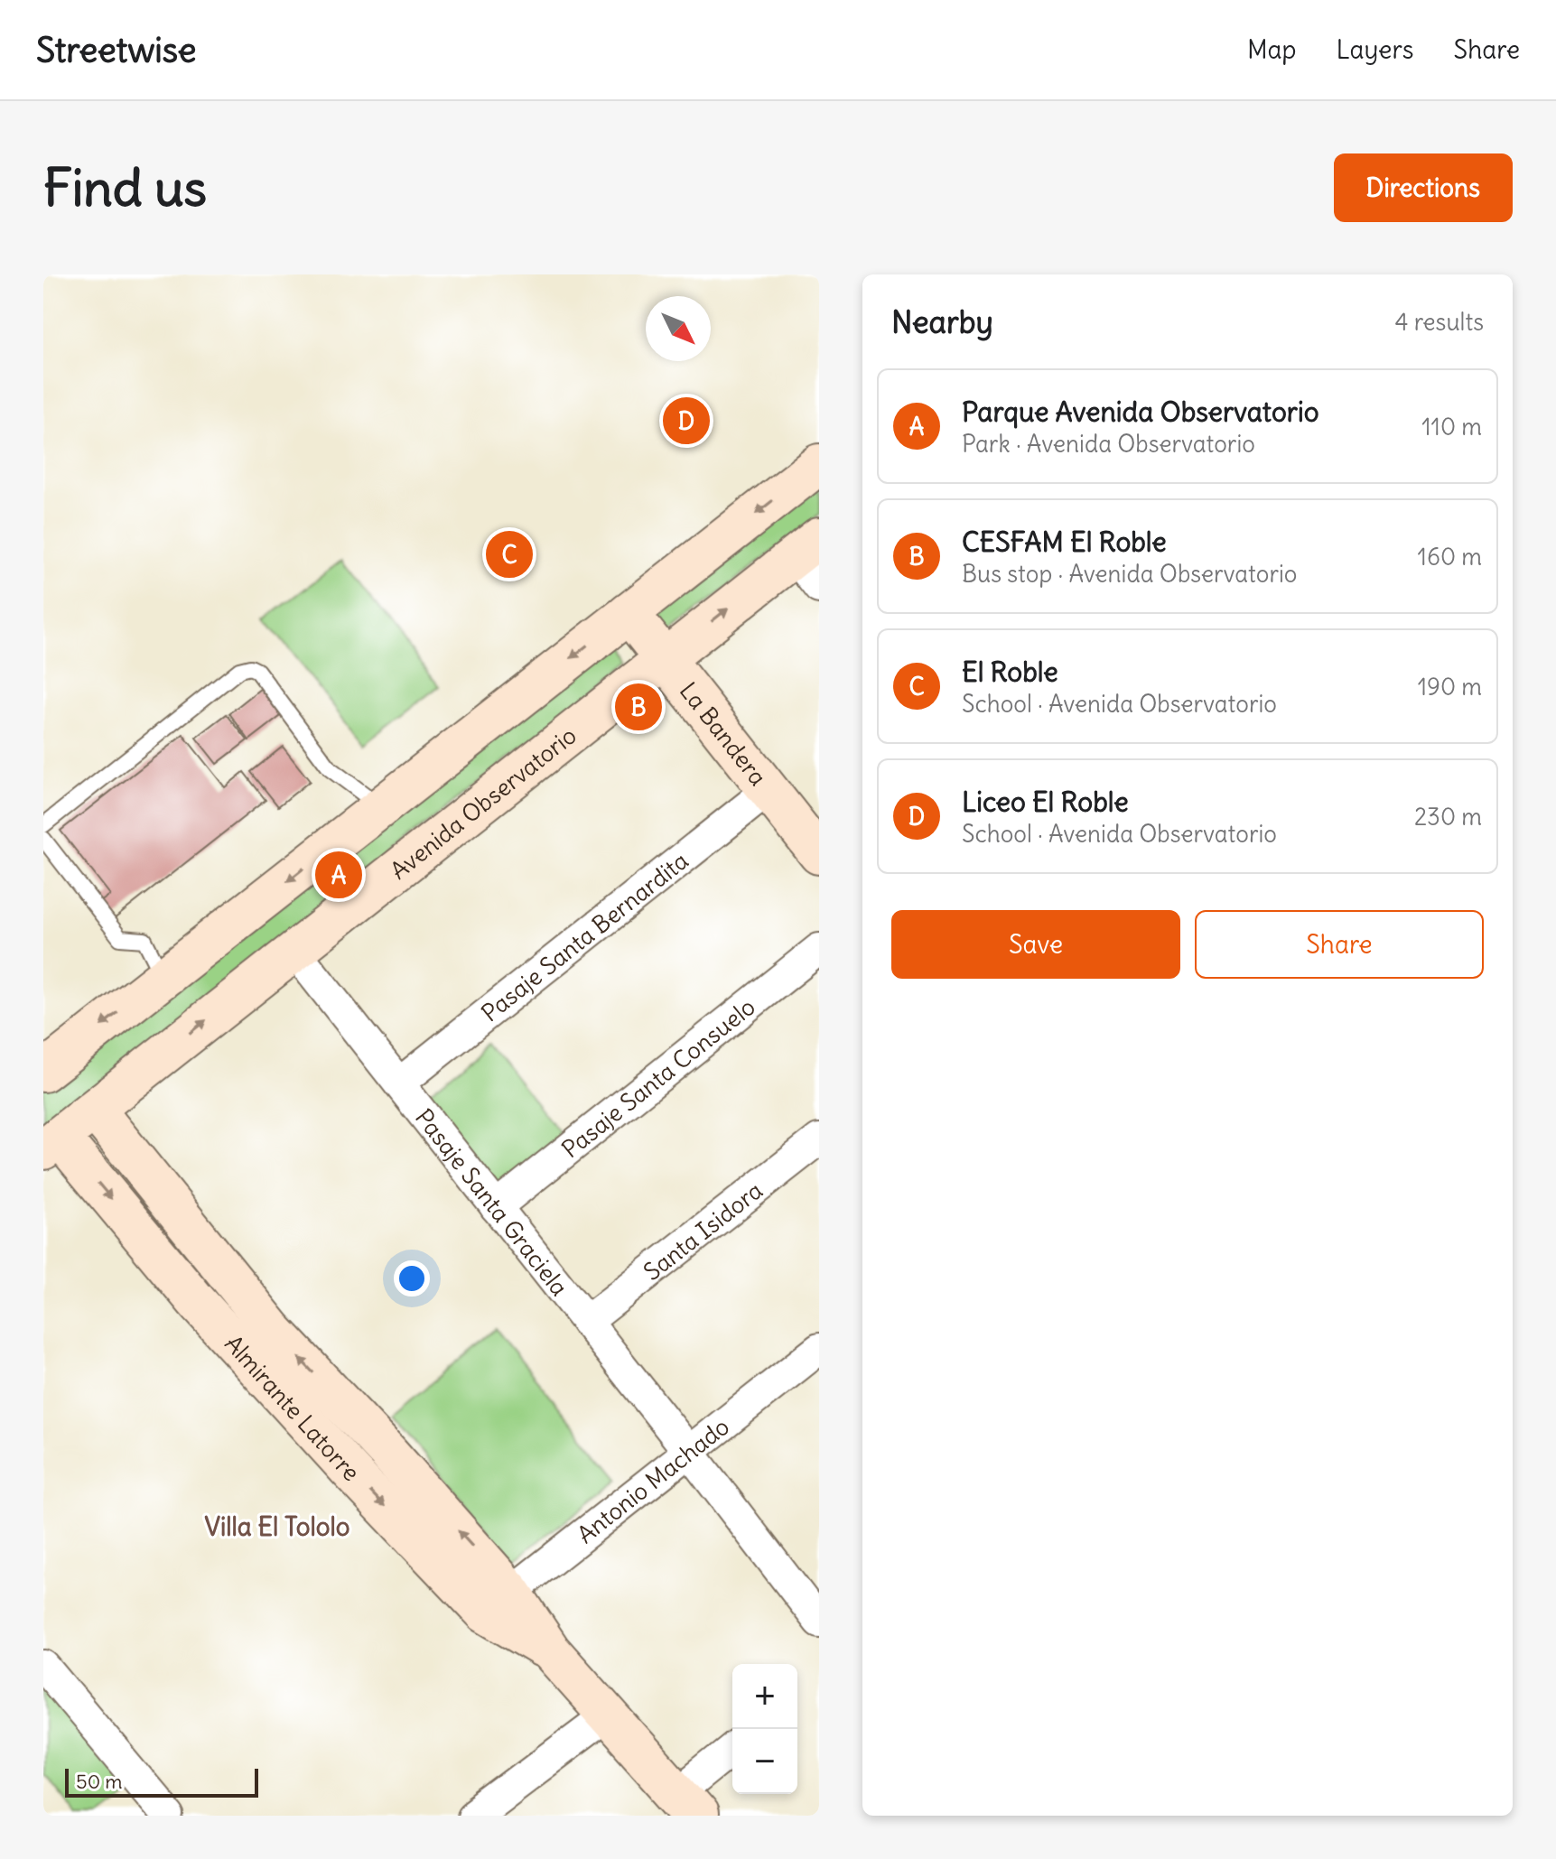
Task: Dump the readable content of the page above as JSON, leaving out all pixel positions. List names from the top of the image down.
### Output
{
  "streets": {
    "main road": ["La Bandera", "Avenida Observatorio", "Almirante Latorre"],
    "street": [
      "Pasaje Santa Bernardita",
      "Pasaje Santa Consuelo",
      "Pasaje Santa Graciela",
      "Santa Isidora",
      "Antonio Machado"
    ]
  },
  "crossings": [
    ["La Bandera", "Avenida Observatorio"],
    ["La Bandera", "Pasaje Santa Bernardita"],
    ["Avenida Observatorio", "Pasaje Santa Graciela"],
    ["Avenida Observatorio", "Almirante Latorre"],
    ["Pasaje Santa Bernardita", "Pasaje Santa Graciela"],
    ["Pasaje Santa Consuelo", "Pasaje Santa Graciela"],
    ["Pasaje Santa Graciela", "Santa Isidora"],
    ["Pasaje Santa Graciela", "Antonio Machado"],
    ["Almirante Latorre", "Antonio Machado"]
  ],
  "districts": ["Villa El Tololo"],
  "scale_bar": "50 m",
  "north": "bottom right",
  "page": {
    "header": "Streetwise",
    "nav": ["Map", "Layers", "Share"],
    "buttons": [
      "Directions",
      ["Save", "Share"]
    ],
    "title": "Find us",
    "heading": ["Nearby", "4 results"],
    "list": [
      {
        "mark": "A",
        "name": "Parque Avenida Observatorio",
        "note": "Park · Avenida Observatorio",
        "value": "110 m"
      },
      {
        "mark": "B",
        "name": "CESFAM El Roble",
        "note": "Bus stop · Avenida Observatorio",
        "value": "160 m"
      },
      {
        "mark": "C",
        "name": "El Roble",
        "note": "School · Avenida Observatorio",
        "value": "190 m"
      },
      {
        "mark": "D",
        "name": "Liceo El Roble",
        "note": "School · Avenida Observatorio",
        "value": "230 m"
      }
    ],
    "pins": [
      "D",
      "C",
      "B",
      "A"
    ],
    "map_buttons": ["+", "−"],
    "scale": "50 m"
  }
}
